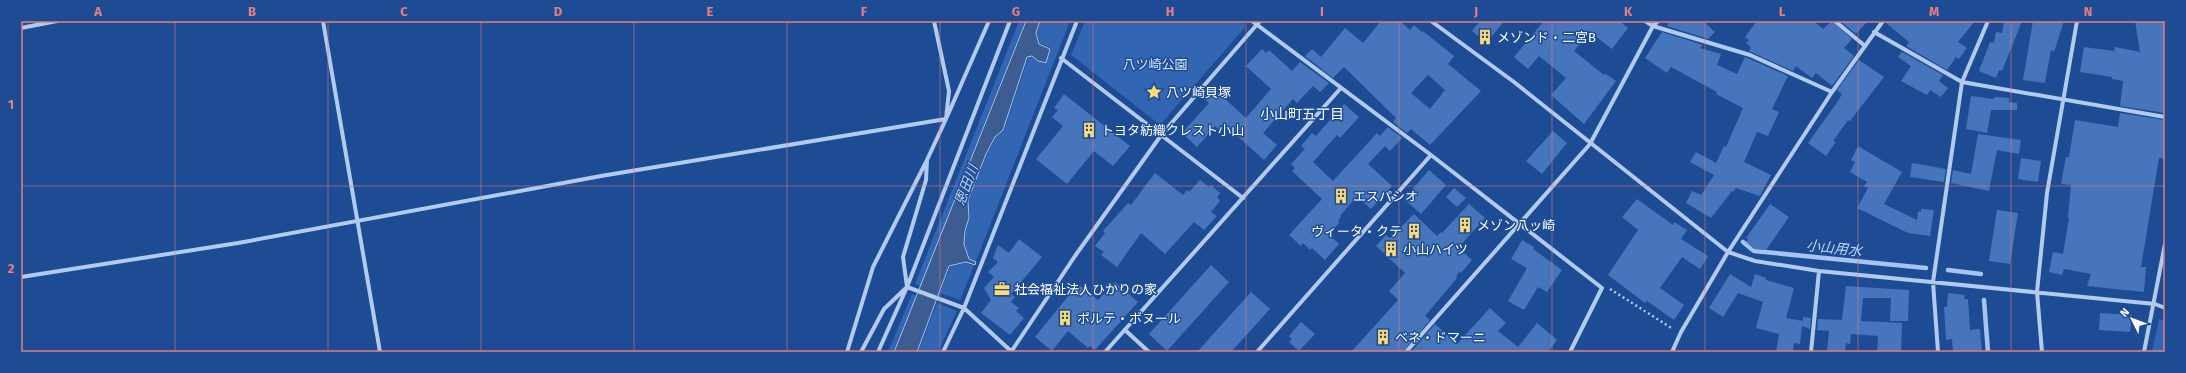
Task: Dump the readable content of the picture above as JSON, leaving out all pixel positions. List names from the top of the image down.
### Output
{
  "districts": ["小山町五丁目"],
  "water": ["恩田川", "小山用水"],
  "parks": ["八ツ崎公園"],
  "places": {
    "building": [
      "メゾンド・二宮B",
      "トヨタ紡織クレスト小山",
      "エスパシオ",
      "メゾン八ッ崎",
      "ヴィータ・クテ",
      "小山ハイツ",
      "ポルテ・ボヌール",
      "ベネ・ドマーニ"
    ],
    "place": ["八ツ崎貝塚"],
    "office": ["社会福祉法人ひかりの家"]
  },
  "north": "top left",
  "grid": {
    "columns": [
      "A",
      "B",
      "C",
      "D",
      "E",
      "F",
      "G",
      "H",
      "I",
      "J",
      "K",
      "L",
      "M",
      "N"
    ],
    "rows": ["1", "2"]
  }
}
